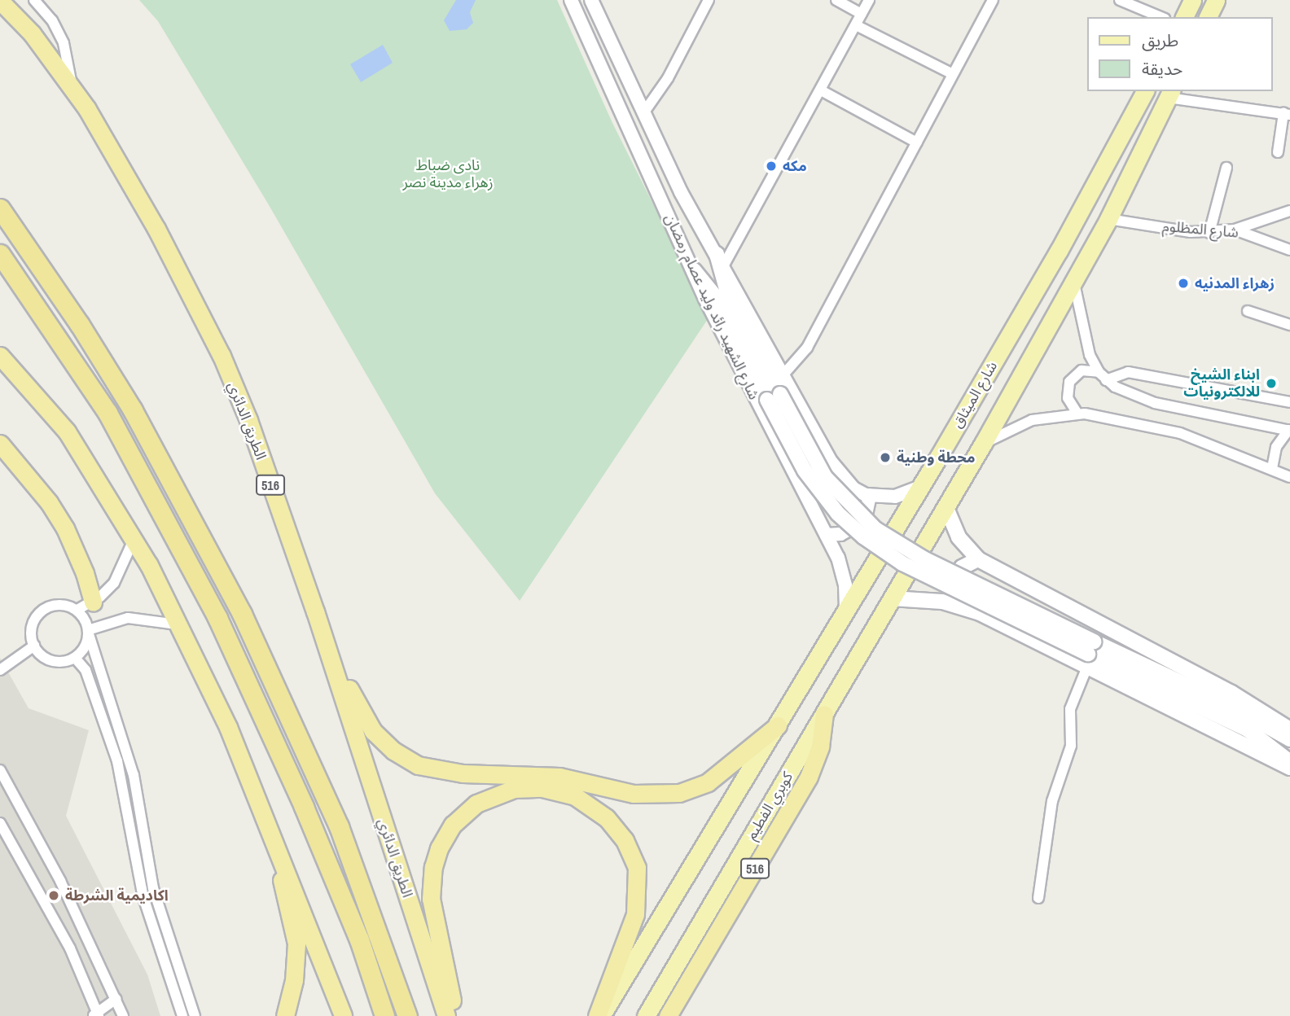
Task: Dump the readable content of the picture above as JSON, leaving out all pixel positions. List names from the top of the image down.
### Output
{
  "streets": {
    "highway": ["الطريق الدائري", "516"],
    "main road": ["شارع الميثاق", "كوبري الفطيم"],
    "street": ["شارع المظلوم", "شارع الشهيد رائد وليد عصام رمضان"]
  },
  "crossings": [
    ["شارع الشهيد رائد وليد عصام رمضان", "شارع الميثاق"],
    ["شارع الميثاق", "516"],
    ["الطريق الدائري", "516"],
    ["516", "كوبري الفطيم"]
  ],
  "parks": ["نادى ضباط زهراء مدينة نصر"],
  "places": [
    "مكه",
    "زهراء المدنيه",
    "ابناء الشيخ للالكترونيات",
    "محطة وطنية",
    "اكاديمية الشرطة"
  ],
  "legend": ["طريق", "حديقة"]
}
